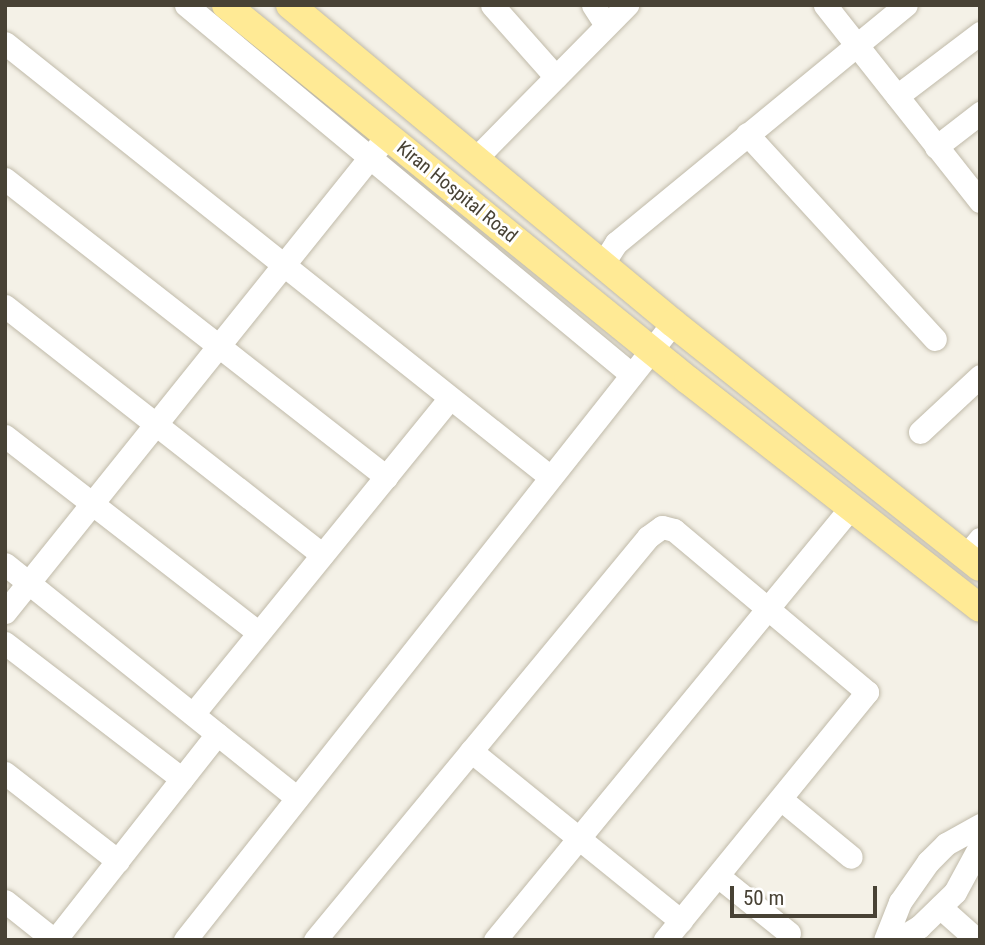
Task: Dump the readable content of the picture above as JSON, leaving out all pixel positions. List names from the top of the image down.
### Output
{
  "streets": {
    "main road": ["Kiran Hospital Road"]
  },
  "scale_bar": "50 m"
}
